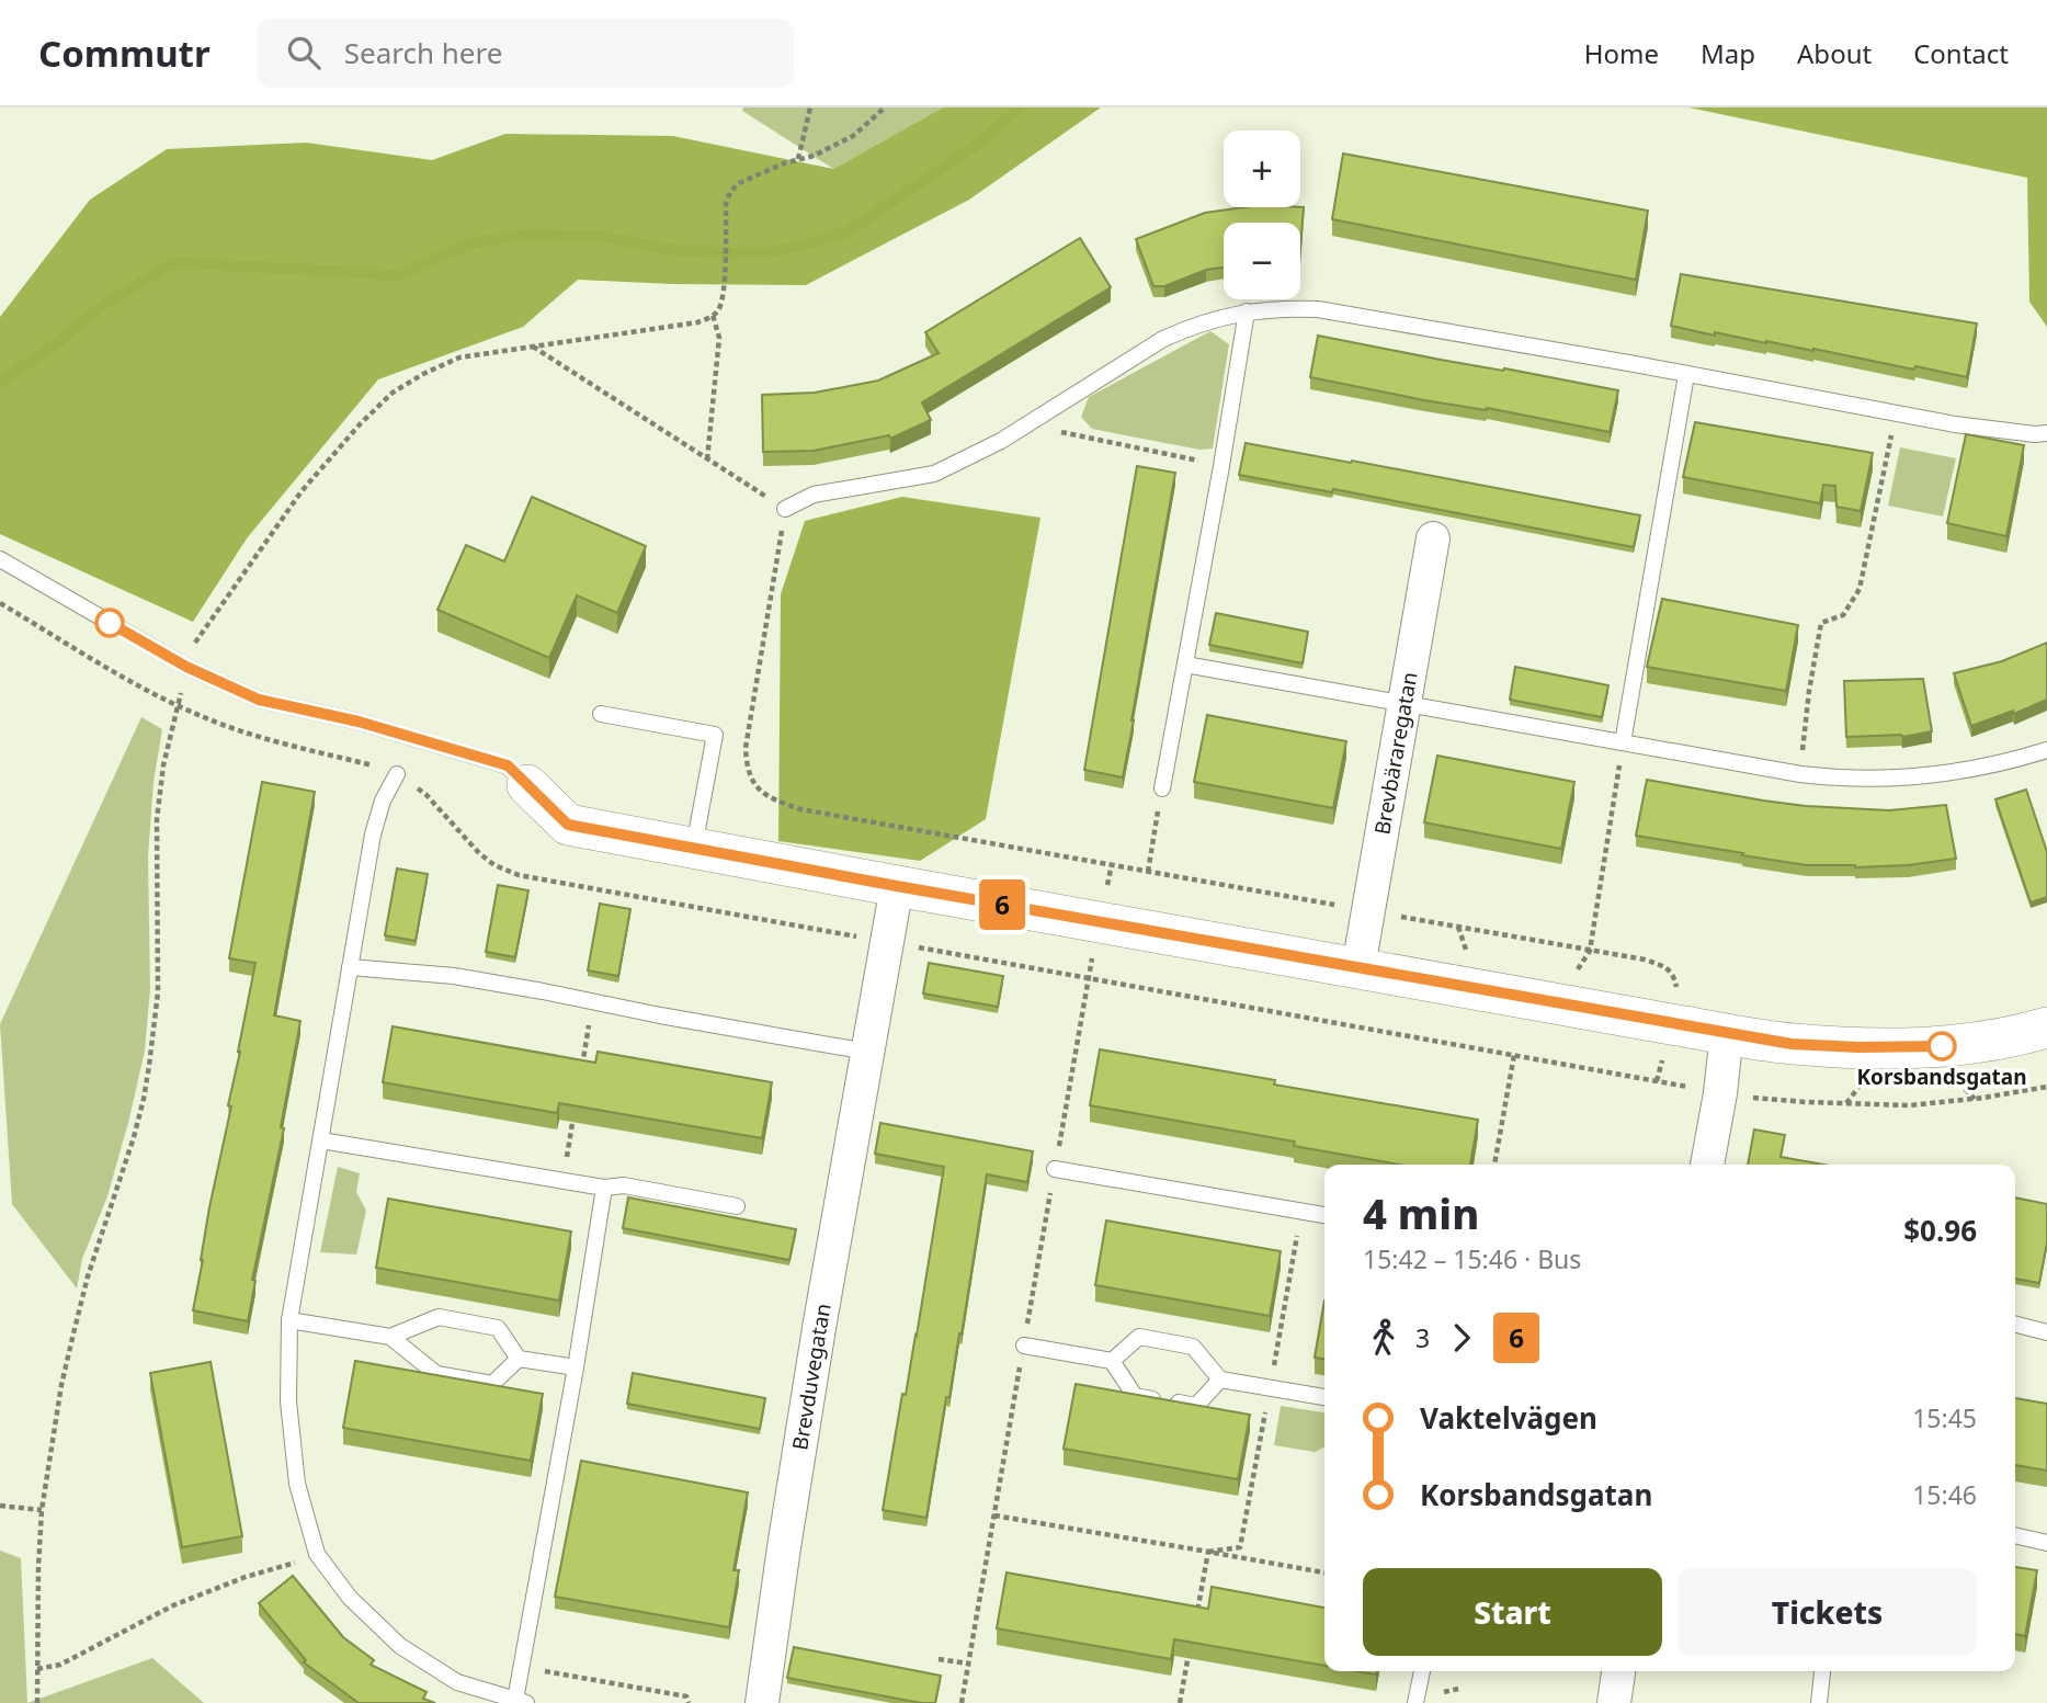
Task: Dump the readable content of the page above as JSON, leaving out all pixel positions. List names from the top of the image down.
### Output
{
  "streets": {
    "street": ["Brevbäraregatan", "Brevduvegatan"]
  },
  "places": ["Korsbandsgatan"],
  "lines": ["bus line 6"],
  "page": {
    "header": "Commutr",
    "search": "Search here",
    "nav": [
      "Home",
      "Map",
      "About",
      "Contact"
    ],
    "on_map": "6",
    "map_buttons": ["+", "−"],
    "heading": ["4 min", "15:42 – 15:46 · Bus", "$0.96"],
    "legs": ["3", "6"],
    "list": [
      {
        "name": "Vaktelvägen",
        "value": "15:45"
      },
      {
        "name": "Korsbandsgatan",
        "value": "15:46"
      }
    ],
    "buttons": ["Start", "Tickets"]
  }
}
